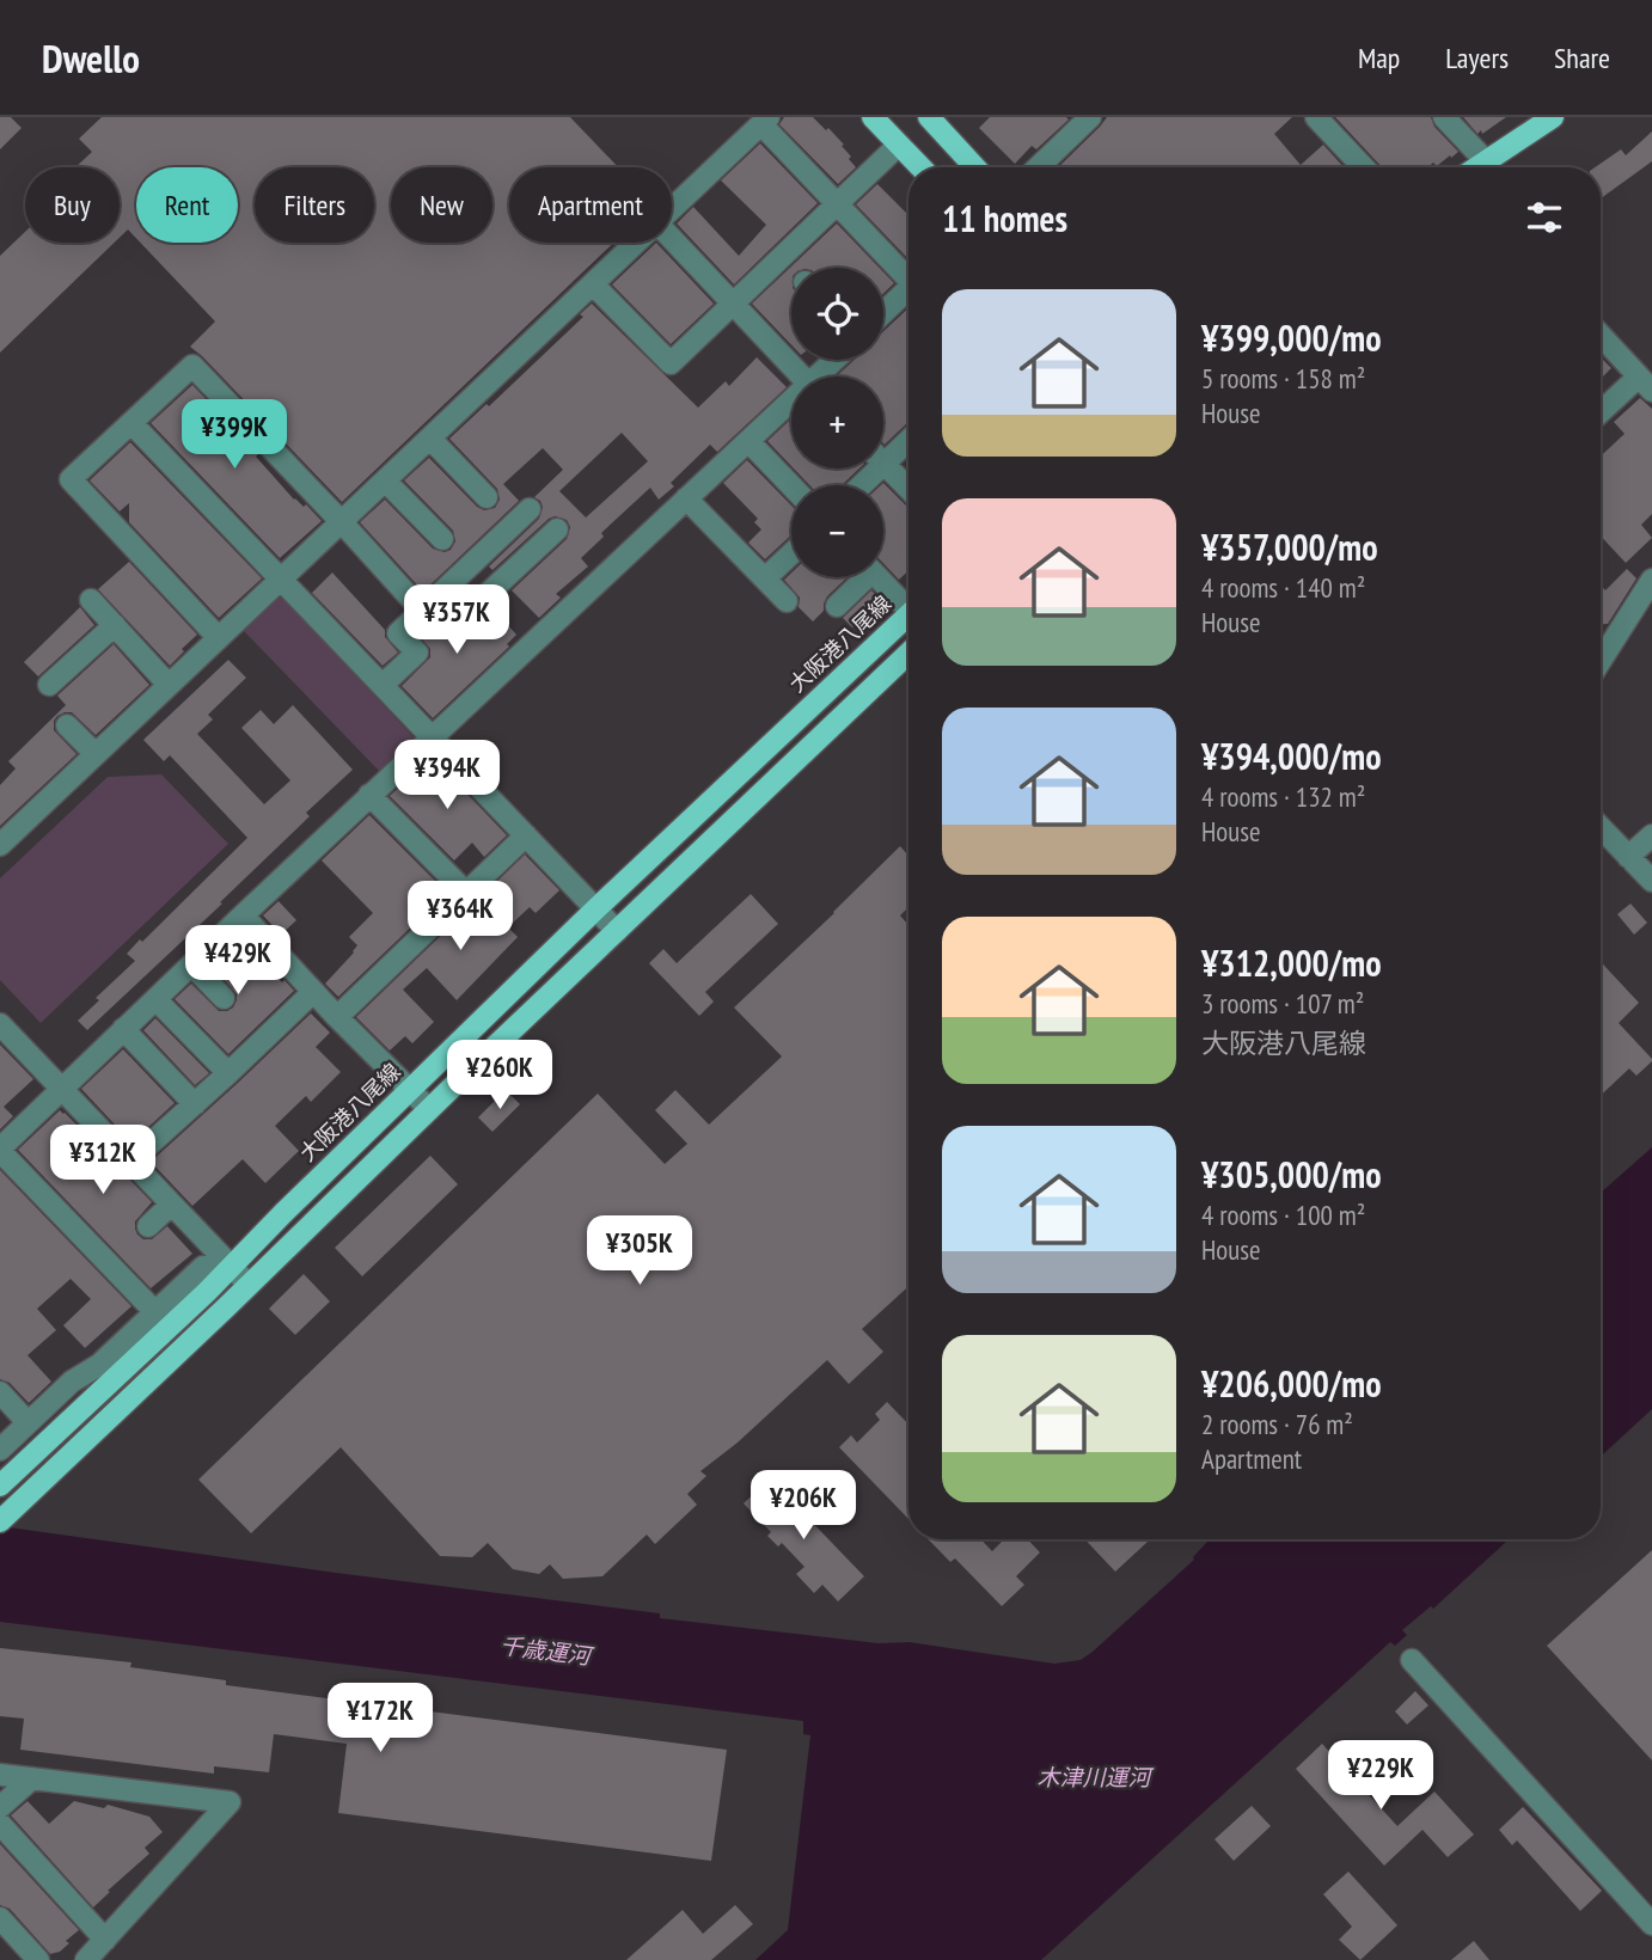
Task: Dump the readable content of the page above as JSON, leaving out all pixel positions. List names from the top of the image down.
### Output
{
  "streets": {
    "main road": ["大阪港八尾線"]
  },
  "water": ["千歳運河", "木津川運河"],
  "page": {
    "header": "Dwello",
    "nav": ["Map", "Layers", "Share"],
    "chip": [
      "Buy",
      "Rent",
      "Filters",
      "New",
      "Apartment"
    ],
    "heading": "11 homes",
    "map_buttons": ["+", "−"],
    "list": [
      {
        "name": "¥399,000/mo",
        "note": "5 rooms · 158 m² · House"
      },
      {
        "name": "¥357,000/mo",
        "note": "4 rooms · 140 m² · House"
      },
      {
        "name": "¥394,000/mo",
        "note": "4 rooms · 132 m² · House"
      },
      {
        "name": "¥312,000/mo",
        "note": "3 rooms · 107 m² · 大阪港八尾線"
      },
      {
        "name": "¥305,000/mo",
        "note": "4 rooms · 100 m² · House"
      },
      {
        "name": "¥206,000/mo",
        "note": "2 rooms · 76 m² · Apartment"
      }
    ],
    "price": [
      "¥399K",
      "¥357K",
      "¥394K",
      "¥364K",
      "¥429K",
      "¥260K",
      "¥312K",
      "¥305K",
      "¥206K",
      "¥172K",
      "¥229K"
    ]
  }
}
